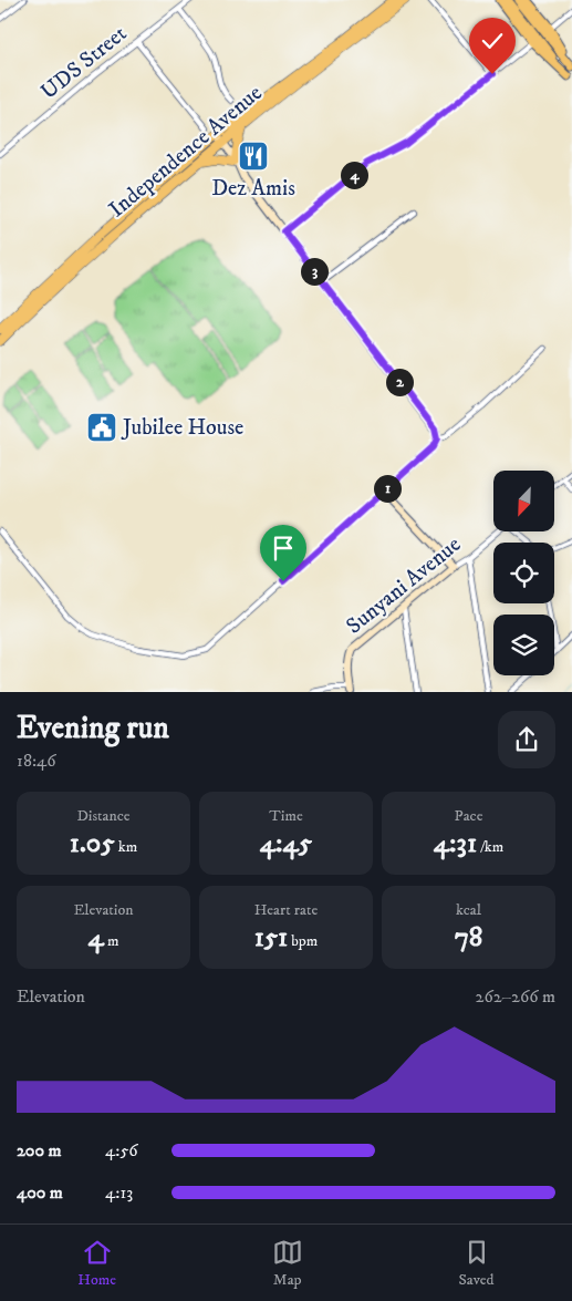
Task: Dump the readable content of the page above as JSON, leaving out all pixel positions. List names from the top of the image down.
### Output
{
  "streets": {
    "highway": ["Independence Avenue"],
    "street": ["UDS Street", "Sunyani Avenue"]
  },
  "places": {
    "restaurant": ["Dez Amis"],
    "public building": ["Jubilee House"]
  },
  "north": "bottom left",
  "page": {
    "pins": [
      "4",
      "3",
      "2",
      "1"
    ],
    "heading": ["Evening run", "18:46"],
    "stats": [
      ["Distance", "1.05 km"],
      ["Time", "4:45"],
      ["Pace", "4:31 /km"],
      ["Elevation", "4 m"],
      ["Heart rate", "151 bpm"],
      ["kcal", "78"]
    ],
    "chart": ["Elevation", "262–266 m"],
    "list": [
      {
        "name": "200 m",
        "note": "4:56"
      },
      {
        "name": "400 m",
        "note": "4:13"
      }
    ],
    "tabs": ["Home", "Map", "Saved"]
  }
}
